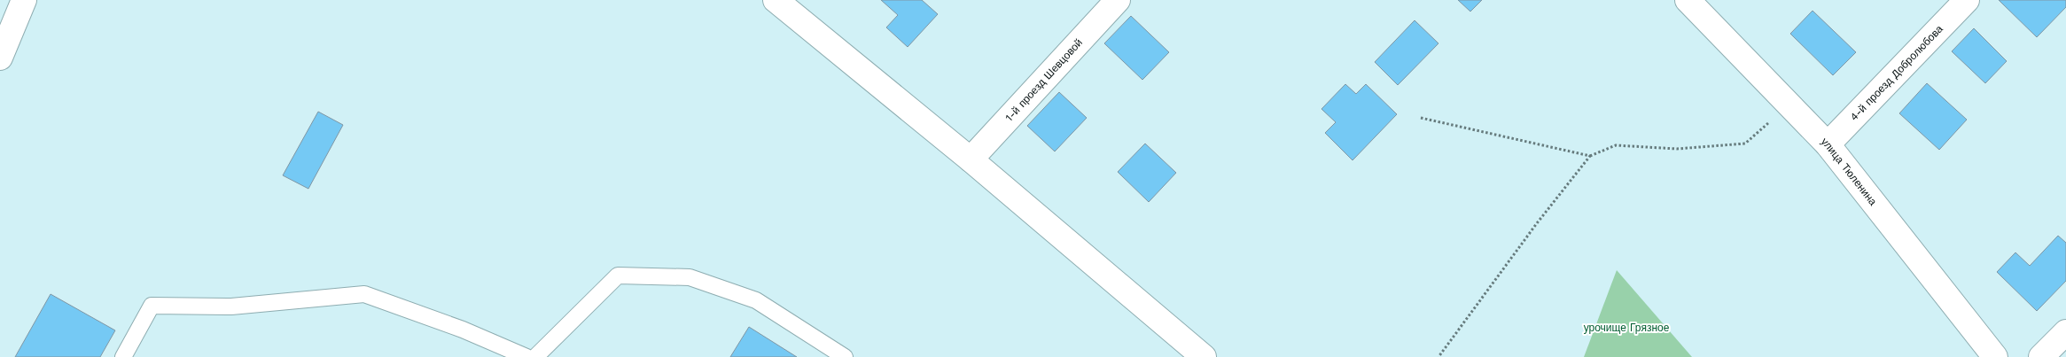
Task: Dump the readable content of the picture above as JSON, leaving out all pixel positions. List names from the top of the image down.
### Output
{
  "streets": {
    "street": ["4-й проезд Добролюбова", "1-й проезд Шевцовой", "улица Тюленина"]
  },
  "crossings": [
    ["4-й проезд Добролюбова", "улица Тюленина"]
  ],
  "parks": ["урочище Грязное"]
}
